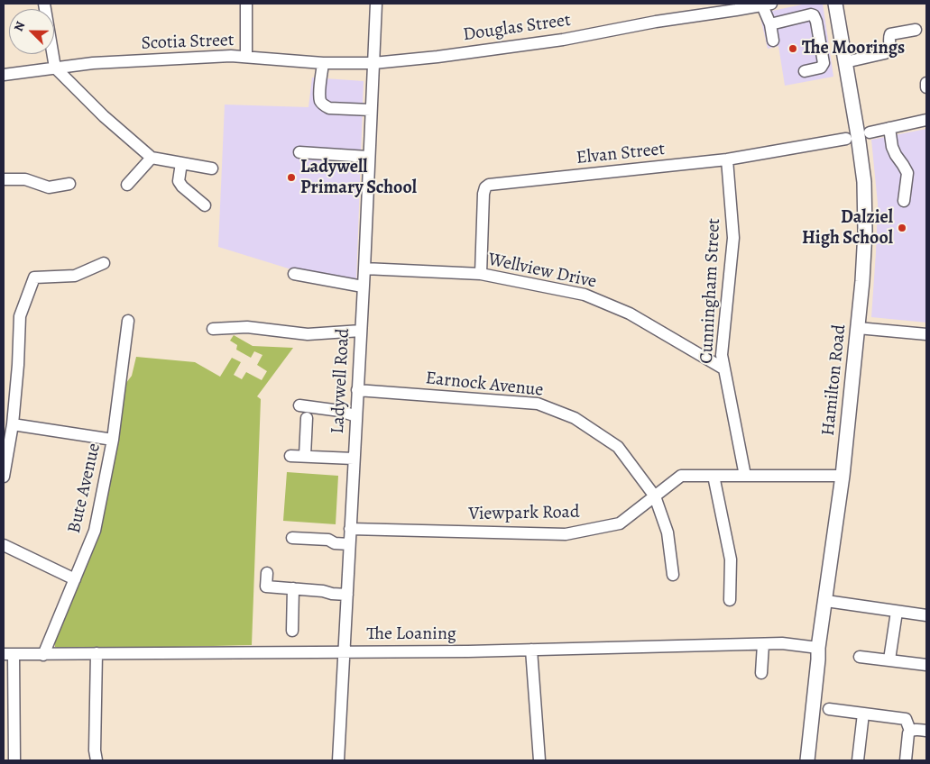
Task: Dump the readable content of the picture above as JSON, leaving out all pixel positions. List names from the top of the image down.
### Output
{
  "streets": {
    "main road": ["Hamilton Road"],
    "street": [
      "Douglas Street",
      "Scotia Street",
      "Elvan Street",
      "Wellview Drive",
      "Cunningham Street",
      "Ladywell Road",
      "Earnock Avenue",
      "Bute Avenue",
      "Viewpark Road",
      "The Loaning"
    ]
  },
  "crossings": [
    ["Douglas Street", "Scotia Street"],
    ["Douglas Street", "Ladywell Road"],
    ["Scotia Street", "Ladywell Road"],
    ["Elvan Street", "Wellview Drive"],
    ["Elvan Street", "Cunningham Street"],
    ["Wellview Drive", "Cunningham Street"],
    ["Wellview Drive", "Ladywell Road"],
    ["Cunningham Street", "Viewpark Road"],
    ["Hamilton Road", "Viewpark Road"],
    ["Hamilton Road", "The Loaning"],
    ["Ladywell Road", "Earnock Avenue"],
    ["Ladywell Road", "Viewpark Road"],
    ["Ladywell Road", "The Loaning"],
    ["Earnock Avenue", "Viewpark Road"],
    ["Bute Avenue", "The Loaning"]
  ],
  "places": ["The Moorings", "Ladywell Primary School", "Dalziel High School"],
  "north": "top left"
}
